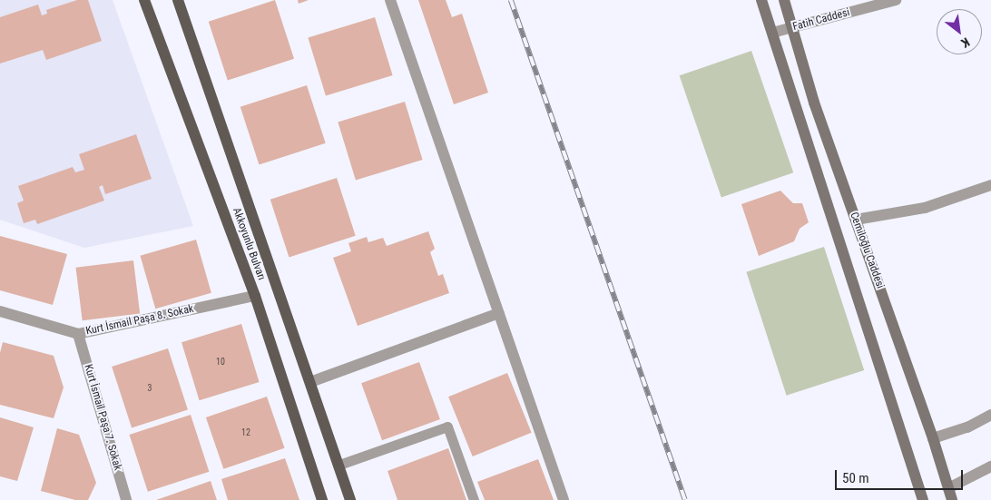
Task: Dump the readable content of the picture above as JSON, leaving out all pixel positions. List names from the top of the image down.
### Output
{
  "streets": {
    "main road": ["Akkoyunlu Bulvarı", "Cemiloğlu Caddesi"],
    "street": ["Fatih Caddesi", "Kurt İsmail Paşa 8. Sokak", "Kurt İsmail Paşa 7. Sokak"]
  },
  "crossings": [
    ["Fatih Caddesi", "Cemiloğlu Caddesi"],
    ["Akkoyunlu Bulvarı", "Kurt İsmail Paşa 8. Sokak"],
    ["Kurt İsmail Paşa 8. Sokak", "Kurt İsmail Paşa 7. Sokak"]
  ],
  "house_numbers": ["10", "3", "12"],
  "scale_bar": "50 m",
  "north": "bottom right"
}
